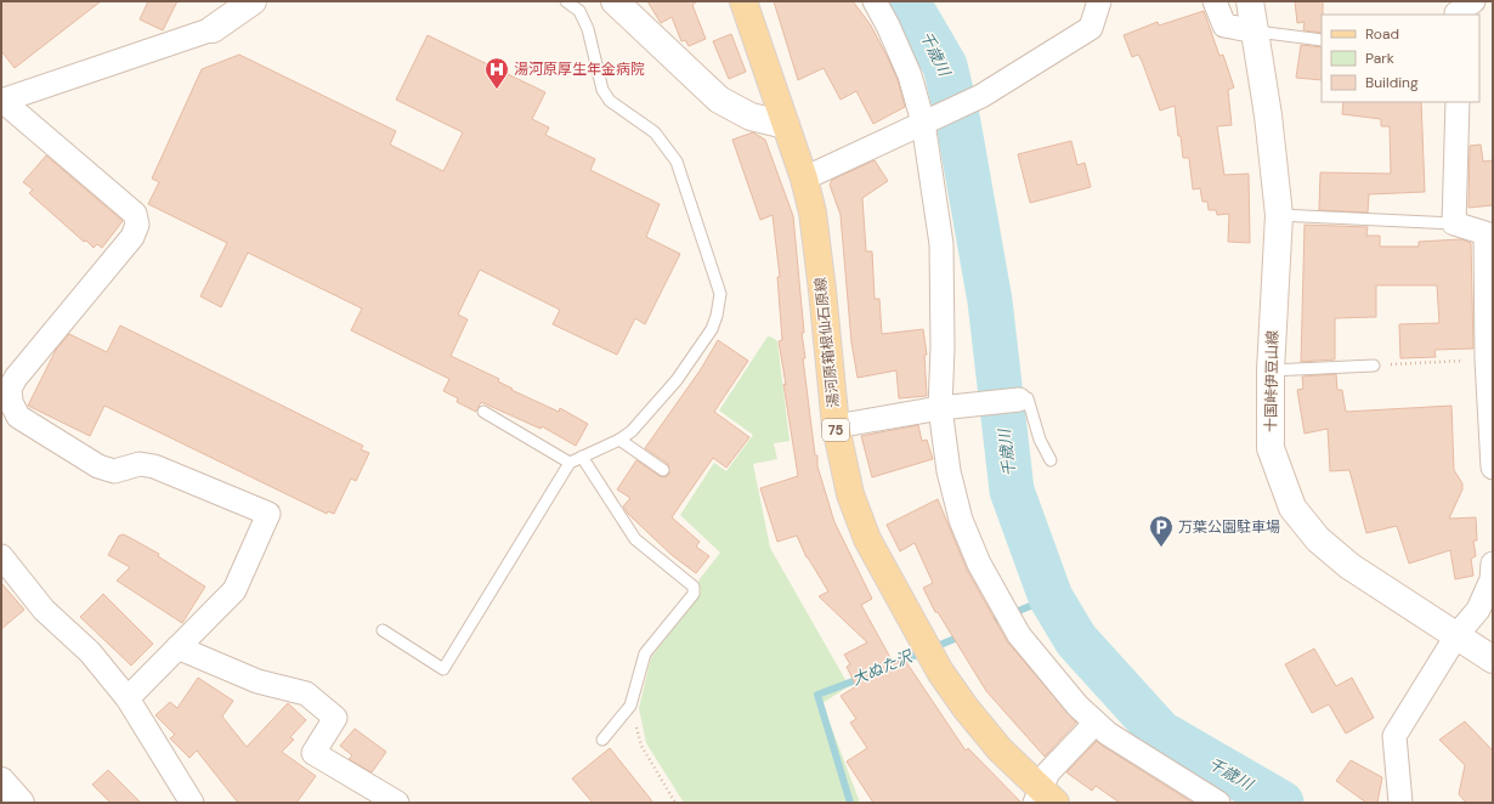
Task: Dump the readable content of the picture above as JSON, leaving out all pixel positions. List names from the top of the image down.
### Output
{
  "streets": {
    "main road": ["湯河原箱根仙石原線", "十国峠伊豆山線", "75"]
  },
  "water": ["千歳川", "大ぬた沢"],
  "places": {
    "hospital": ["湯河原厚生年金病院"],
    "parking": ["万葉公園駐車場"]
  },
  "legend": ["Road", "Park", "Building"]
}
